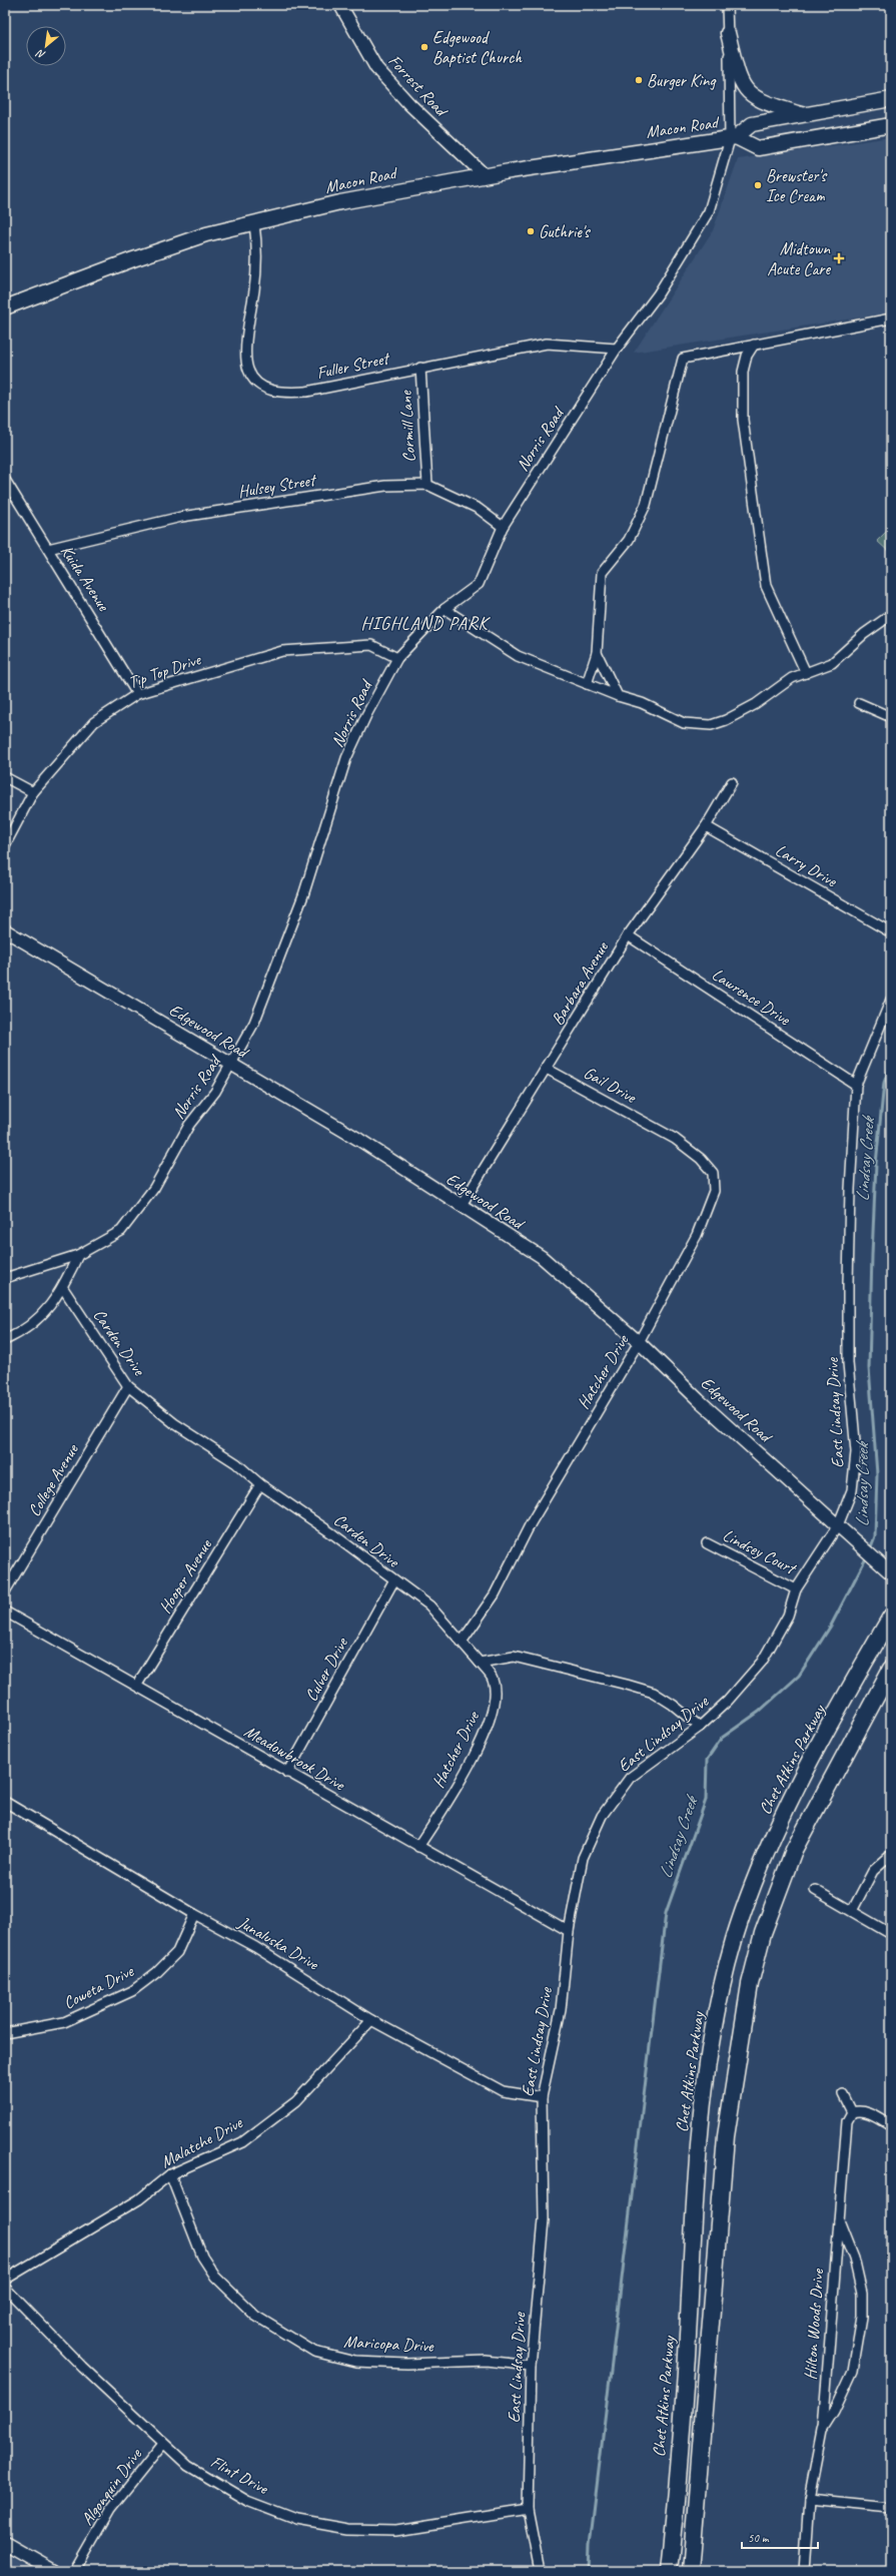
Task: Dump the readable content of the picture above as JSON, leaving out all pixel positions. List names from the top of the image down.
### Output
{
  "streets": {
    "highway": ["Chet Atkins Parkway"],
    "main road": ["Macon Road"],
    "street": [
      "Forrest Road",
      "Fuller Street",
      "Cormill Lane",
      "Norris Road",
      "Hulsey Street",
      "Kuida Avenue",
      "Tip Top Drive",
      "Larry Drive",
      "Barbara Avenue",
      "Lawrence Drive",
      "Edgewood Road",
      "Gail Drive",
      "Carden Drive",
      "Hatcher Drive",
      "East Lindsay Drive",
      "College Avenue",
      "Lindsey Court",
      "Hooper Avenue",
      "Culver Drive",
      "Meadowbrook Drive",
      "Junaluska Drive",
      "Coweta Drive",
      "Malatche Drive",
      "Hilton Woods Drive",
      "Maricopa Drive",
      "Flint Drive",
      "Algonquin Drive"
    ]
  },
  "crossings": [
    ["Forrest Road", "Macon Road"],
    ["Macon Road", "Fuller Street"],
    ["Macon Road", "Norris Road"],
    ["Fuller Street", "Cormill Lane"],
    ["Fuller Street", "Norris Road"],
    ["Cormill Lane", "Hulsey Street"],
    ["Norris Road", "Hulsey Street"],
    ["Norris Road", "Tip Top Drive"],
    ["Norris Road", "Edgewood Road"],
    ["Hulsey Street", "Kuida Avenue"],
    ["Kuida Avenue", "Tip Top Drive"],
    ["Larry Drive", "Barbara Avenue"],
    ["Barbara Avenue", "Lawrence Drive"],
    ["Barbara Avenue", "Edgewood Road"],
    ["Barbara Avenue", "Gail Drive"],
    ["Lawrence Drive", "East Lindsay Drive"],
    ["Edgewood Road", "Hatcher Drive"],
    ["Edgewood Road", "East Lindsay Drive"],
    ["Gail Drive", "Hatcher Drive"],
    ["Carden Drive", "Hatcher Drive"],
    ["Carden Drive", "College Avenue"],
    ["Carden Drive", "Hooper Avenue"],
    ["Carden Drive", "Culver Drive"],
    ["Hatcher Drive", "Meadowbrook Drive"],
    ["East Lindsay Drive", "Lindsey Court"],
    ["East Lindsay Drive", "Meadowbrook Drive"],
    ["East Lindsay Drive", "Junaluska Drive"],
    ["East Lindsay Drive", "Maricopa Drive"],
    ["East Lindsay Drive", "Flint Drive"],
    ["Hooper Avenue", "Meadowbrook Drive"],
    ["Culver Drive", "Meadowbrook Drive"],
    ["Junaluska Drive", "Coweta Drive"],
    ["Junaluska Drive", "Malatche Drive"],
    ["Malatche Drive", "Maricopa Drive"],
    ["Flint Drive", "Algonquin Drive"]
  ],
  "districts": ["HIGHLAND PARK"],
  "water": ["Lindsay Creek"],
  "places": {
    "other": [
      "Edgewood Baptist Church",
      "Burger King",
      "Brewster's Ice Cream",
      "Guthrie's"
    ],
    "health": ["Midtown Acute Care"]
  },
  "scale_bar": "50 m",
  "north": "bottom left"
}
